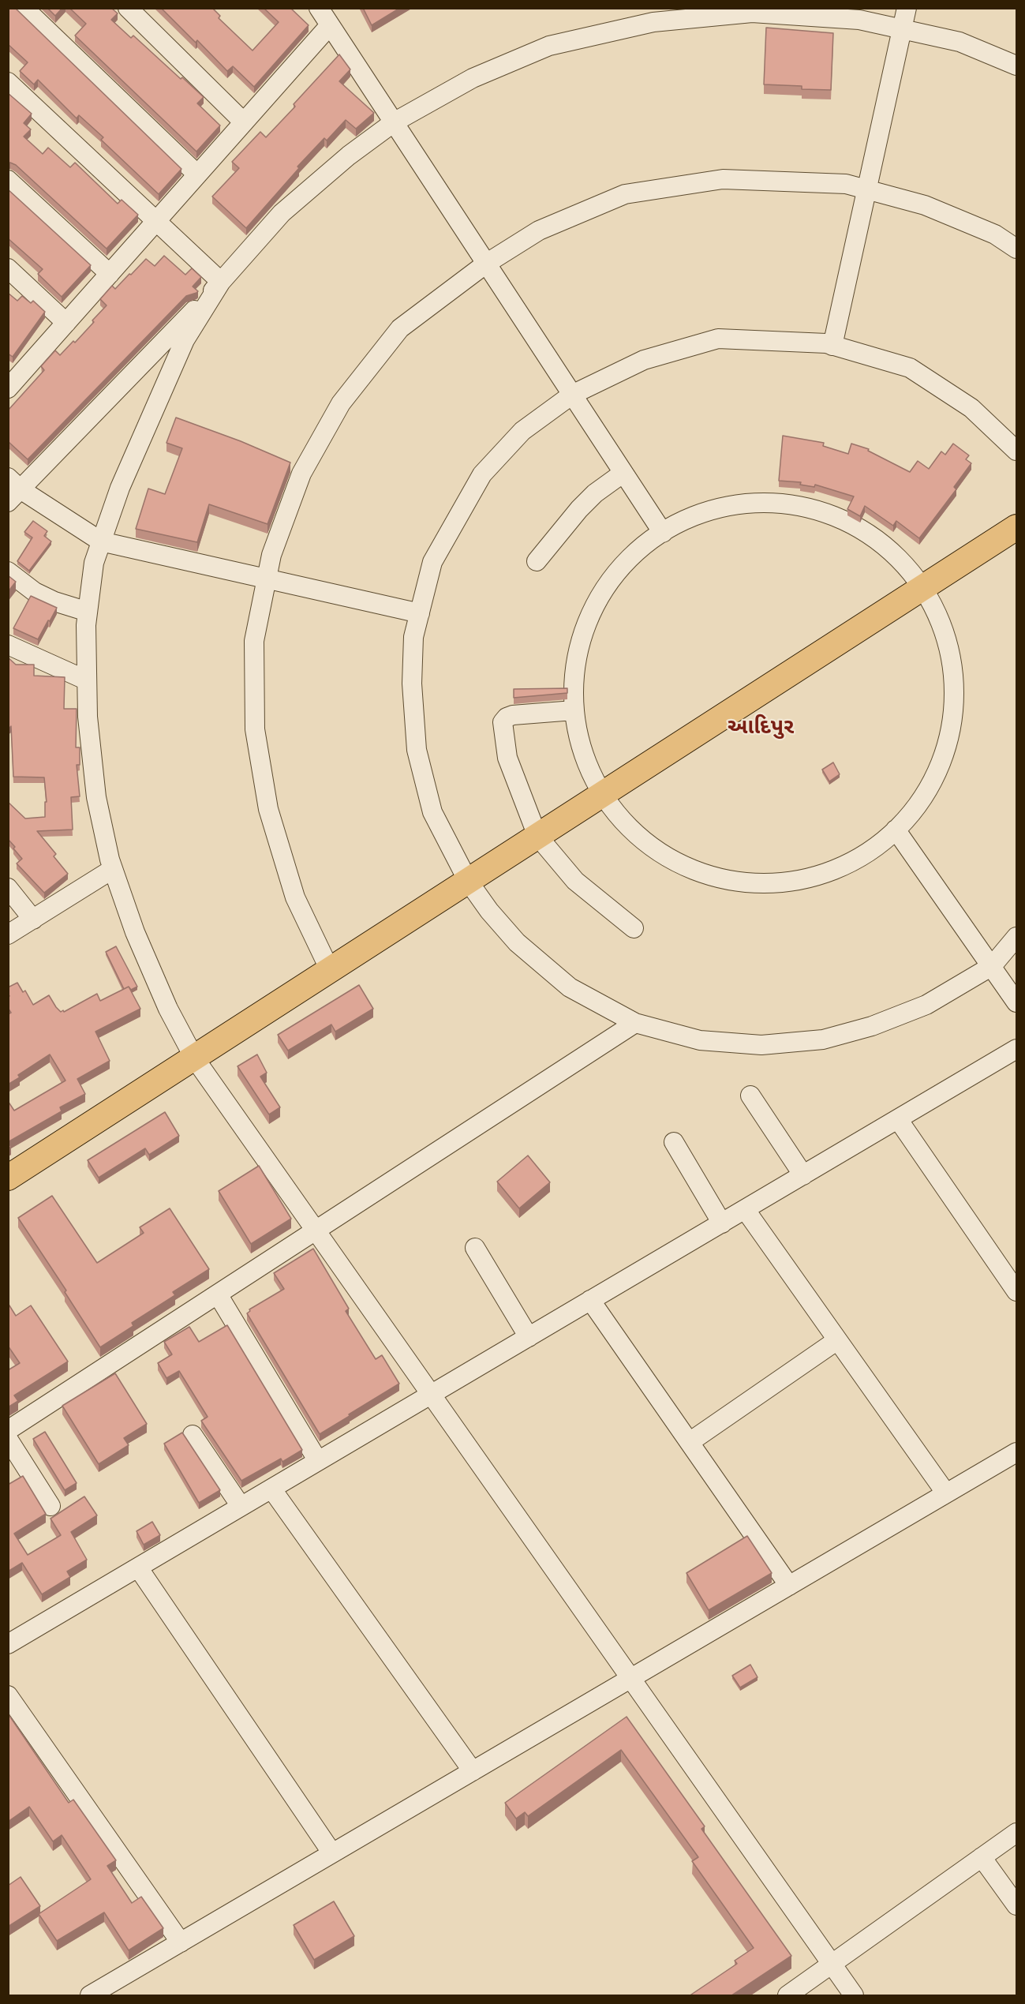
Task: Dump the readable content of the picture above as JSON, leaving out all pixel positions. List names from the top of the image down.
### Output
{
  "districts": ["આદિપુર"]
}
